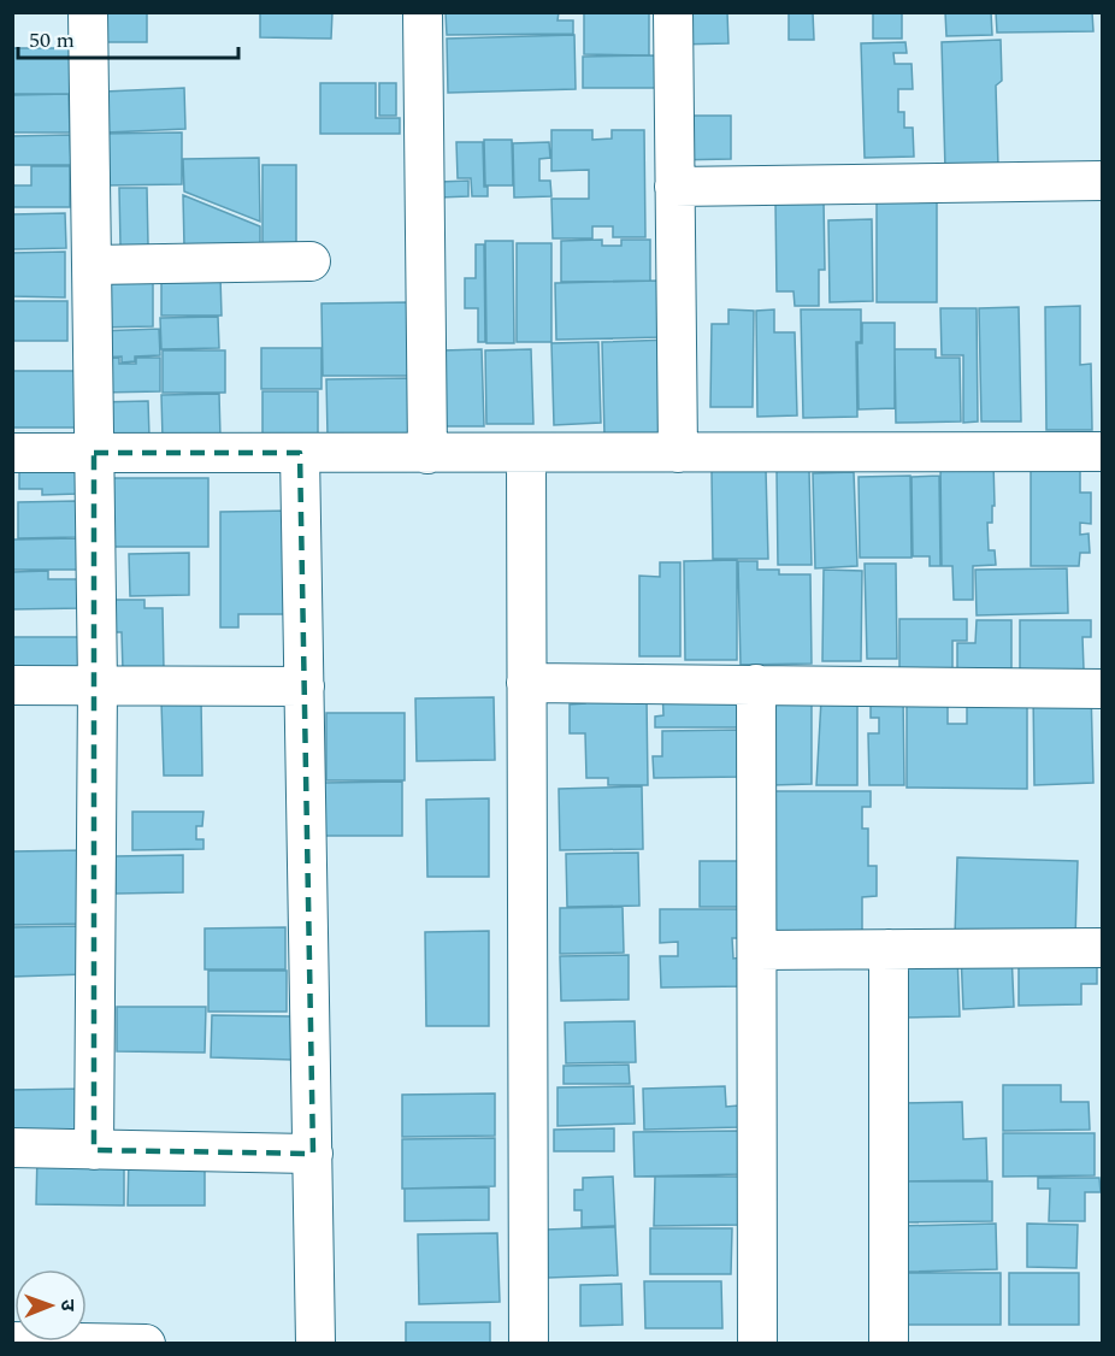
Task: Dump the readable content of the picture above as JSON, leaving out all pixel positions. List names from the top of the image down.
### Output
{
  "scale_bar": "50 m",
  "north": "right"
}
